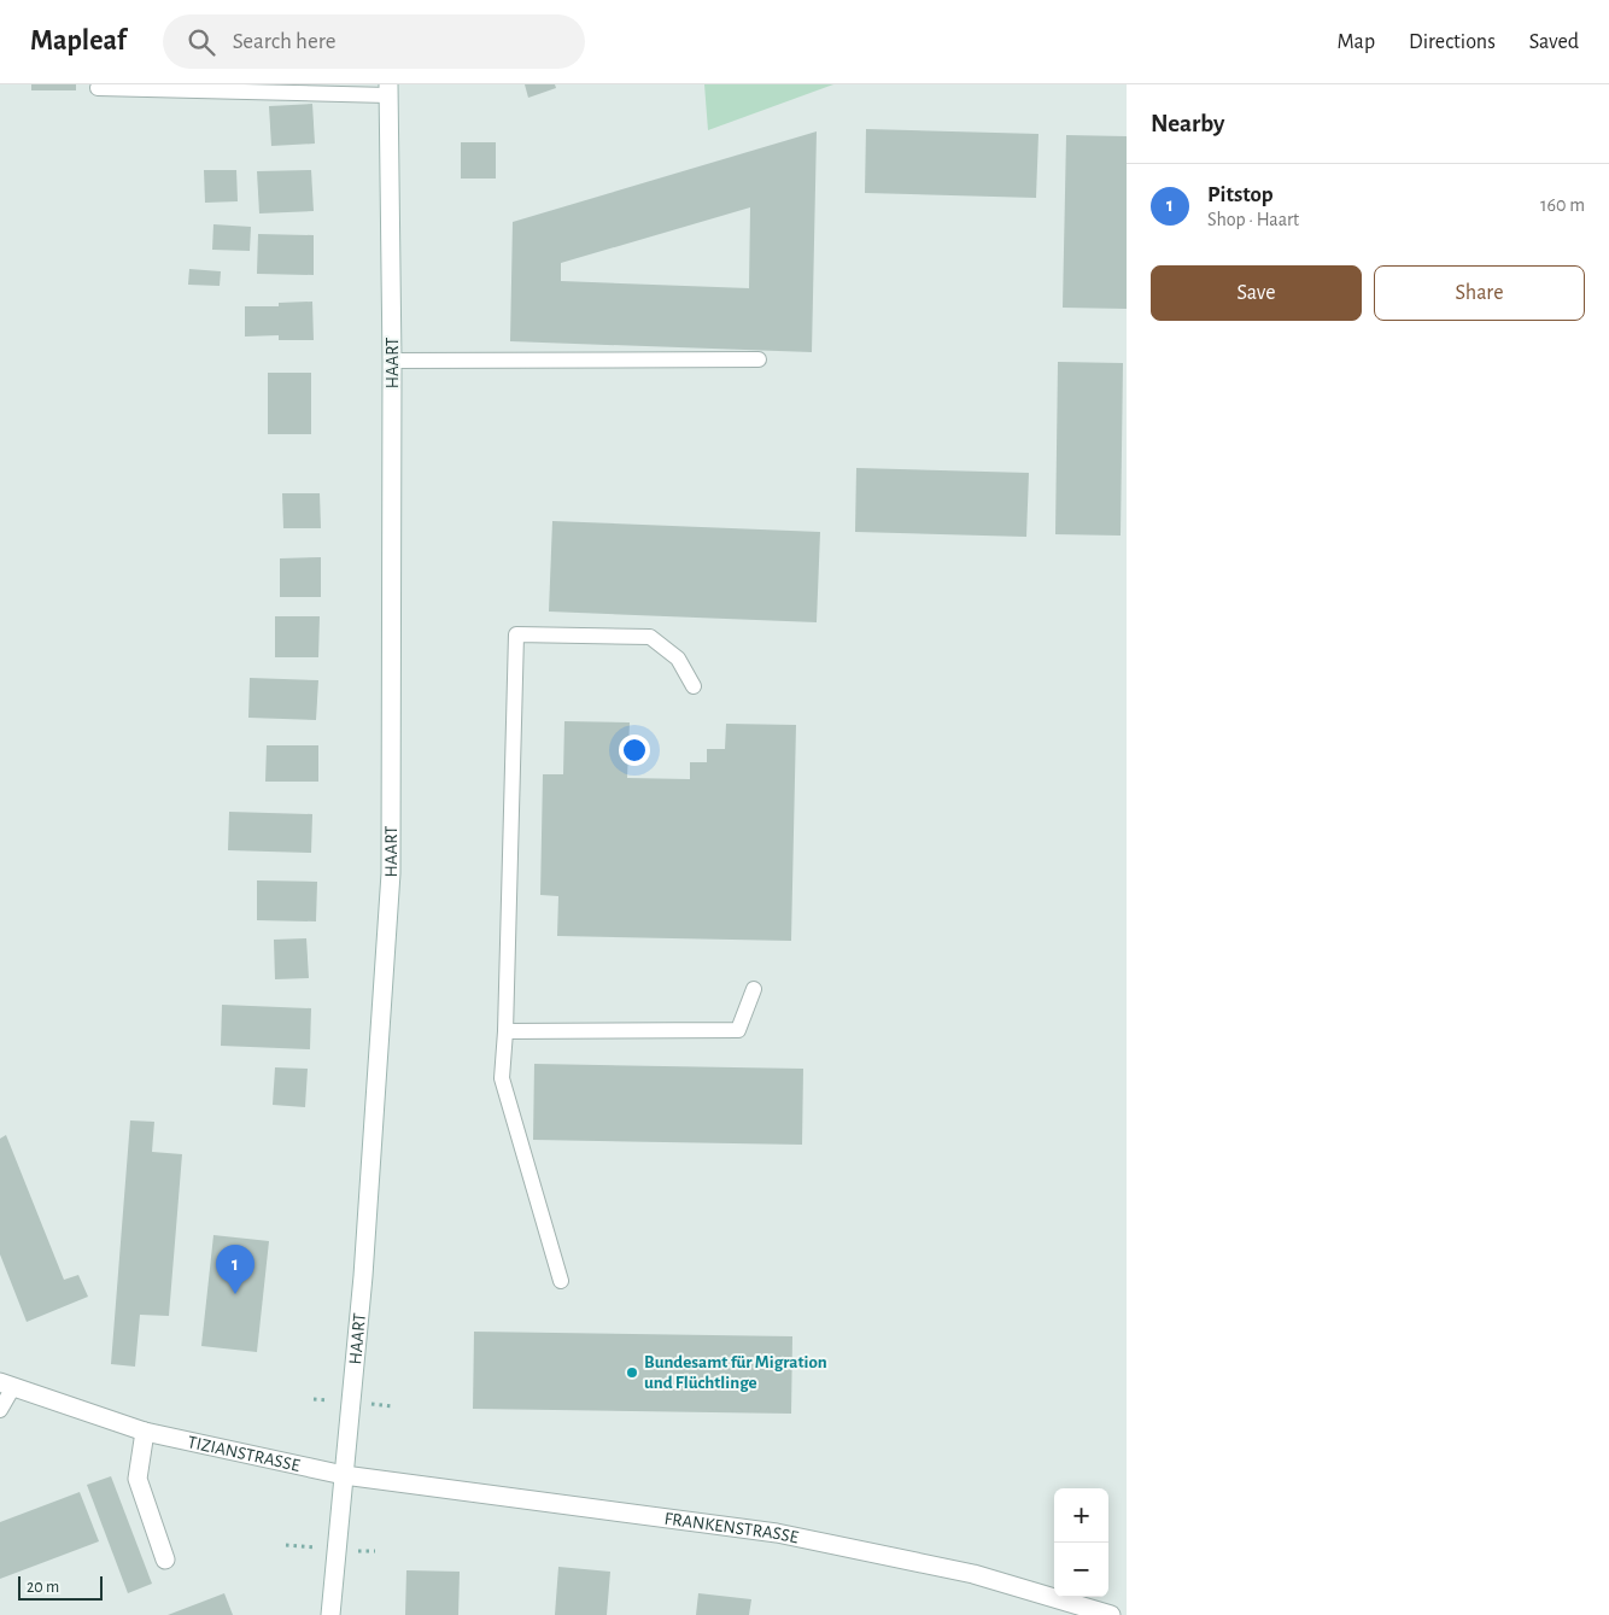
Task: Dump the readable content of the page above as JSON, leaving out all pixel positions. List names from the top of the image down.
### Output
{
  "streets": {
    "main road": ["HAART", "TIZIANSTRASSE", "FRANKENSTRASSE"]
  },
  "crossings": [
    ["HAART", "TIZIANSTRASSE"],
    ["HAART", "FRANKENSTRASSE"],
    ["TIZIANSTRASSE", "FRANKENSTRASSE"]
  ],
  "places": ["Bundesamt für Migration und Flüchtlinge"],
  "scale_bar": "20 m",
  "page": {
    "header": "Mapleaf",
    "search": "Search here",
    "nav": ["Map", "Directions", "Saved"],
    "heading": "Nearby",
    "list": [
      {
        "mark": "1",
        "name": "Pitstop",
        "note": "Shop · Haart",
        "value": "160 m"
      }
    ],
    "buttons": ["Save", "Share"],
    "pins": "1",
    "map_buttons": ["+", "−"],
    "scale": "20 m"
  }
}
